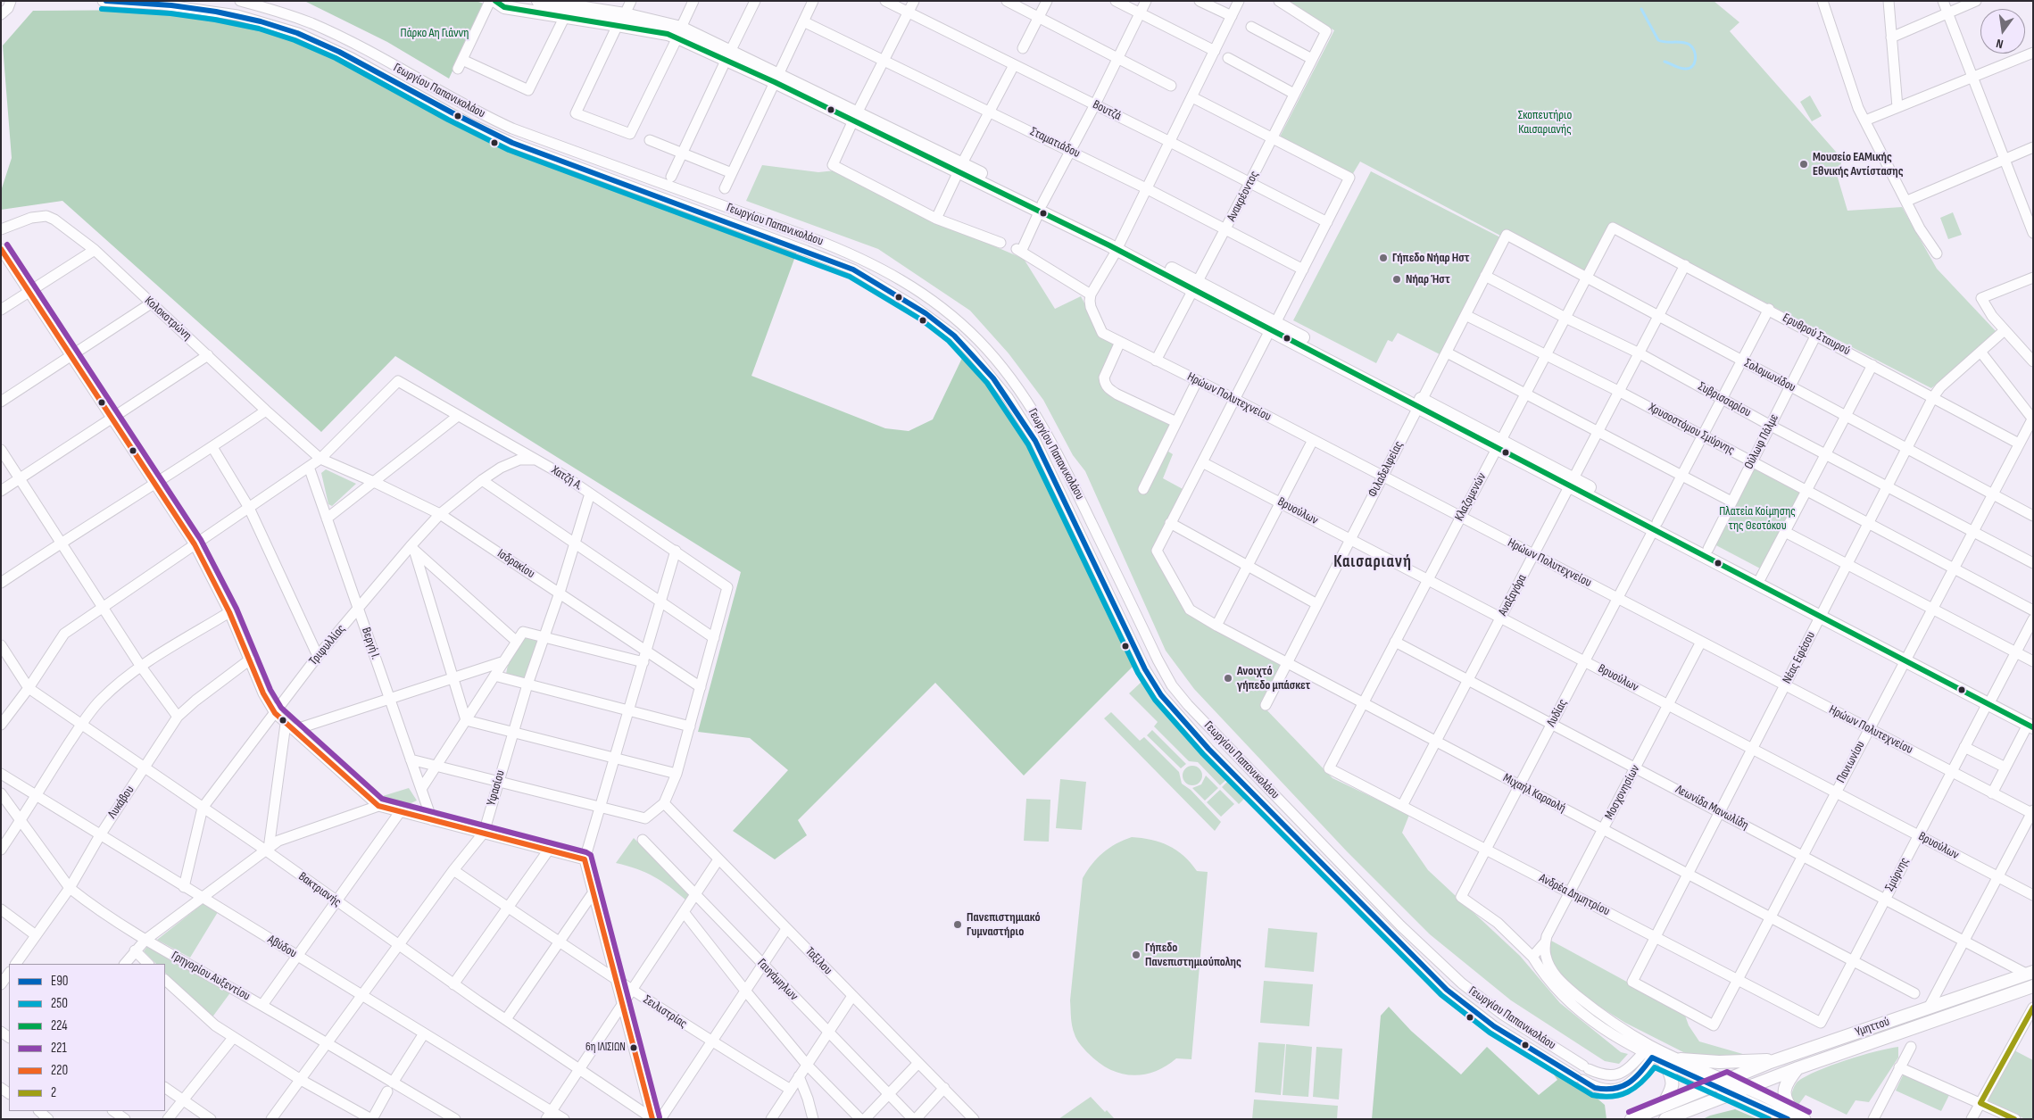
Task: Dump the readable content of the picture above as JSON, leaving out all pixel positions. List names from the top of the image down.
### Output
{
  "streets": {
    "main road": ["Υμηττού"],
    "street": [
      "Γεωργίου Παπανικολάου",
      "Βουτζά",
      "Σταματιάδου",
      "Ανακρέοντος",
      "Κολοκοτρώνη",
      "Ερυθρού Σταυρού",
      "Σολομωνίδου",
      "Ηρώων Πολυτεχνείου",
      "Συβρισσαρίου",
      "Χρυσοστόμου Σμύρνης",
      "Ούλωφ Πάλμε",
      "Φιλαδελφείας",
      "Χατζή Α.",
      "Κλαζομενών",
      "Βρυούλων",
      "Ισδρακίου",
      "Αναξαγόρα",
      "Βεργή Ι.",
      "Τριφυλλίας",
      "Νέας Εφέσου",
      "Λυδίας",
      "Πανιωνίου",
      "Υφασίου",
      "Μοσχονησίων",
      "Μιχαήλ Καραολή",
      "Λυκάβου",
      "Λεωνίδα Μανωλίδη",
      "Σμύρνης",
      "Βακτριανής",
      "Ανδρέα Δημητρίου",
      "Αβύδου",
      "Ταξίλου",
      "Γρηγορίου Αυξεντίου",
      "Γαυγάμηλων",
      "Σειλιστρίας"
    ]
  },
  "crossings": [
    ["Βουτζά", "Ανακρέοντος"],
    ["Σταματιάδου", "Ανακρέοντος"],
    ["Ανακρέοντος", "Ηρώων Πολυτεχνείου"],
    ["Κολοκοτρώνη", "Χατζή Α."],
    ["Κολοκοτρώνη", "Ισδρακίου"],
    ["Ερυθρού Σταυρού", "Ούλωφ Πάλμε"],
    ["Ερυθρού Σταυρού", "Κλαζομενών"],
    ["Ερυθρού Σταυρού", "Αναξαγόρα"],
    ["Ερυθρού Σταυρού", "Νέας Εφέσου"],
    ["Ερυθρού Σταυρού", "Λυδίας"],
    ["Ερυθρού Σταυρού", "Πανιωνίου"],
    ["Σολομωνίδου", "Ούλωφ Πάλμε"],
    ["Σολομωνίδου", "Φιλαδελφείας"],
    ["Σολομωνίδου", "Κλαζομενών"],
    ["Σολομωνίδου", "Αναξαγόρα"],
    ["Σολομωνίδου", "Νέας Εφέσου"],
    ["Σολομωνίδου", "Λυδίας"],
    ["Σολομωνίδου", "Πανιωνίου"],
    ["Ηρώων Πολυτεχνείου", "Φιλαδελφείας"],
    ["Ηρώων Πολυτεχνείου", "Κλαζομενών"],
    ["Ηρώων Πολυτεχνείου", "Αναξαγόρα"],
    ["Ηρώων Πολυτεχνείου", "Νέας Εφέσου"],
    ["Ηρώων Πολυτεχνείου", "Λυδίας"],
    ["Ηρώων Πολυτεχνείου", "Πανιωνίου"],
    ["Ηρώων Πολυτεχνείου", "Μοσχονησίων"],
    ["Ηρώων Πολυτεχνείου", "Σμύρνης"],
    ["Συβρισσαρίου", "Ούλωφ Πάλμε"],
    ["Συβρισσαρίου", "Φιλαδελφείας"],
    ["Συβρισσαρίου", "Κλαζομενών"],
    ["Συβρισσαρίου", "Αναξαγόρα"],
    ["Συβρισσαρίου", "Νέας Εφέσου"],
    ["Συβρισσαρίου", "Λυδίας"],
    ["Συβρισσαρίου", "Πανιωνίου"],
    ["Χρυσοστόμου Σμύρνης", "Ούλωφ Πάλμε"],
    ["Χρυσοστόμου Σμύρνης", "Φιλαδελφείας"],
    ["Χρυσοστόμου Σμύρνης", "Κλαζομενών"],
    ["Χρυσοστόμου Σμύρνης", "Αναξαγόρα"],
    ["Χρυσοστόμου Σμύρνης", "Νέας Εφέσου"],
    ["Χρυσοστόμου Σμύρνης", "Λυδίας"],
    ["Χρυσοστόμου Σμύρνης", "Πανιωνίου"],
    ["Φιλαδελφείας", "Βρυούλων"],
    ["Φιλαδελφείας", "Μιχαήλ Καραολή"],
    ["Χατζή Α.", "Ισδρακίου"],
    ["Χατζή Α.", "Τριφυλλίας"],
    ["Χατζή Α.", "Υφασίου"],
    ["Κλαζομενών", "Βρυούλων"],
    ["Κλαζομενών", "Μιχαήλ Καραολή"],
    ["Κλαζομενών", "Λεωνίδα Μανωλίδη"],
    ["Κλαζομενών", "Ανδρέα Δημητρίου"],
    ["Βρυούλων", "Αναξαγόρα"],
    ["Βρυούλων", "Νέας Εφέσου"],
    ["Βρυούλων", "Λυδίας"],
    ["Βρυούλων", "Πανιωνίου"],
    ["Βρυούλων", "Μοσχονησίων"],
    ["Βρυούλων", "Σμύρνης"],
    ["Ισδρακίου", "Τριφυλλίας"],
    ["Ισδρακίου", "Υφασίου"],
    ["Αναξαγόρα", "Μιχαήλ Καραολή"],
    ["Αναξαγόρα", "Λεωνίδα Μανωλίδη"],
    ["Αναξαγόρα", "Ανδρέα Δημητρίου"],
    ["Βεργή Ι.", "Τριφυλλίας"],
    ["Τριφυλλίας", "Βακτριανής"],
    ["Τριφυλλίας", "Αβύδου"],
    ["Νέας Εφέσου", "Πανιωνίου"],
    ["Νέας Εφέσου", "Μιχαήλ Καραολή"],
    ["Νέας Εφέσου", "Λεωνίδα Μανωλίδη"],
    ["Νέας Εφέσου", "Ανδρέα Δημητρίου"],
    ["Λυδίας", "Μοσχονησίων"],
    ["Λυδίας", "Μιχαήλ Καραολή"],
    ["Λυδίας", "Λεωνίδα Μανωλίδη"],
    ["Λυδίας", "Ανδρέα Δημητρίου"],
    ["Πανιωνίου", "Μιχαήλ Καραολή"],
    ["Πανιωνίου", "Λεωνίδα Μανωλίδη"],
    ["Πανιωνίου", "Ανδρέα Δημητρίου"],
    ["Υφασίου", "Βακτριανής"],
    ["Υφασίου", "Αβύδου"],
    ["Υφασίου", "Γρηγορίου Αυξεντίου"],
    ["Υφασίου", "Σειλιστρίας"],
    ["Μοσχονησίων", "Μιχαήλ Καραολή"],
    ["Μοσχονησίων", "Λεωνίδα Μανωλίδη"],
    ["Μοσχονησίων", "Ανδρέα Δημητρίου"],
    ["Μιχαήλ Καραολή", "Σμύρνης"],
    ["Λυκάβου", "Βακτριανής"],
    ["Λυκάβου", "Αβύδου"],
    ["Λυκάβου", "Γρηγορίου Αυξεντίου"],
    ["Λεωνίδα Μανωλίδη", "Σμύρνης"],
    ["Λεωνίδα Μανωλίδη", "Υμηττού"],
    ["Σμύρνης", "Ανδρέα Δημητρίου"]
  ],
  "districts": ["Καισαριανή"],
  "parks": ["Πάρκο Αη Γιάννη", "Σκοπευτήριο Καισαριανής", "Πλατεία Κοίμησης της Θεοτόκου"],
  "places": [
    "Μουσείο ΕΑΜικής Εθνικής Αντίστασης",
    "Γήπεδο Νήαρ Ηστ",
    "Νήαρ Ήστ",
    "Ανοιχτό γήπεδο μπάσκετ",
    "Πανεπιστημιακό Γυμναστήριο",
    "Γήπεδο Πανεπιστημιούπολης",
    "6η ΙΛΙΣΙΩΝ"
  ],
  "lines": [
    "transit line Ε90",
    "transit line 224",
    "transit line 250",
    "transit line 221",
    "transit line 220",
    "transit line 2"
  ],
  "legend": [
    "Ε90",
    "250",
    "224",
    "221",
    "220",
    "2"
  ],
  "north": "bottom"
}
